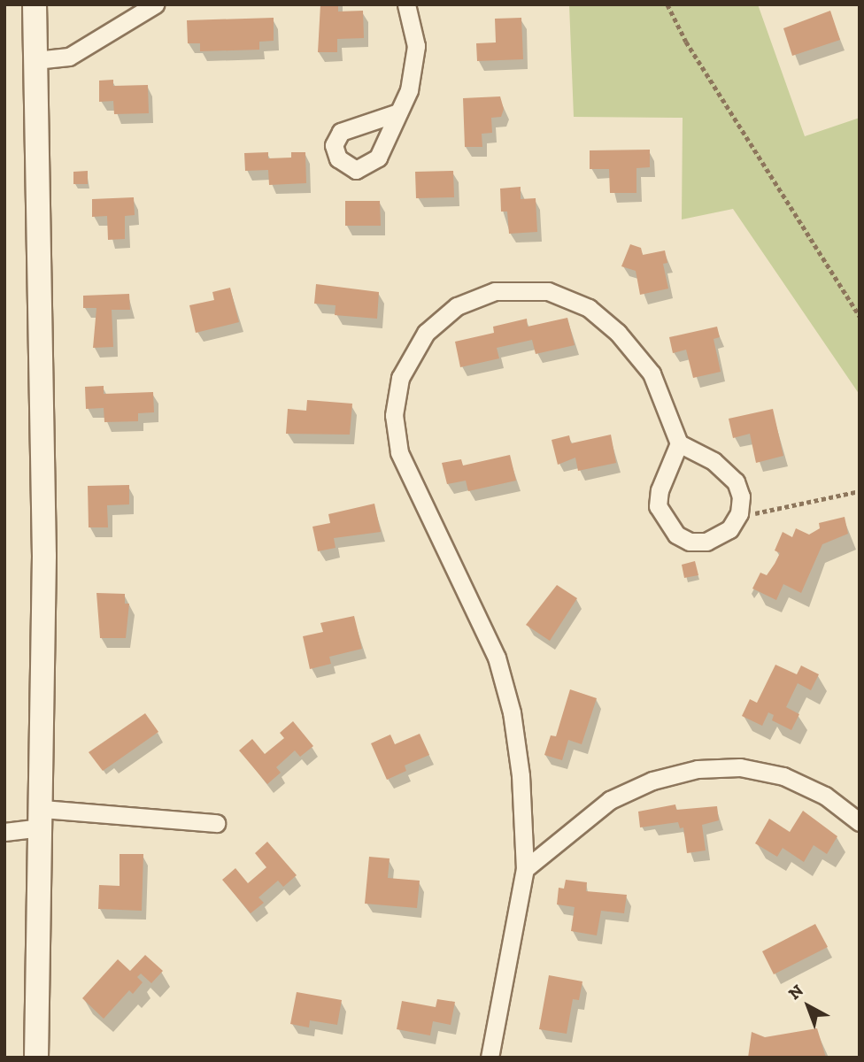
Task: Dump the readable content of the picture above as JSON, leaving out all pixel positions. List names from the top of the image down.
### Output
{
  "north": "top left"
}
